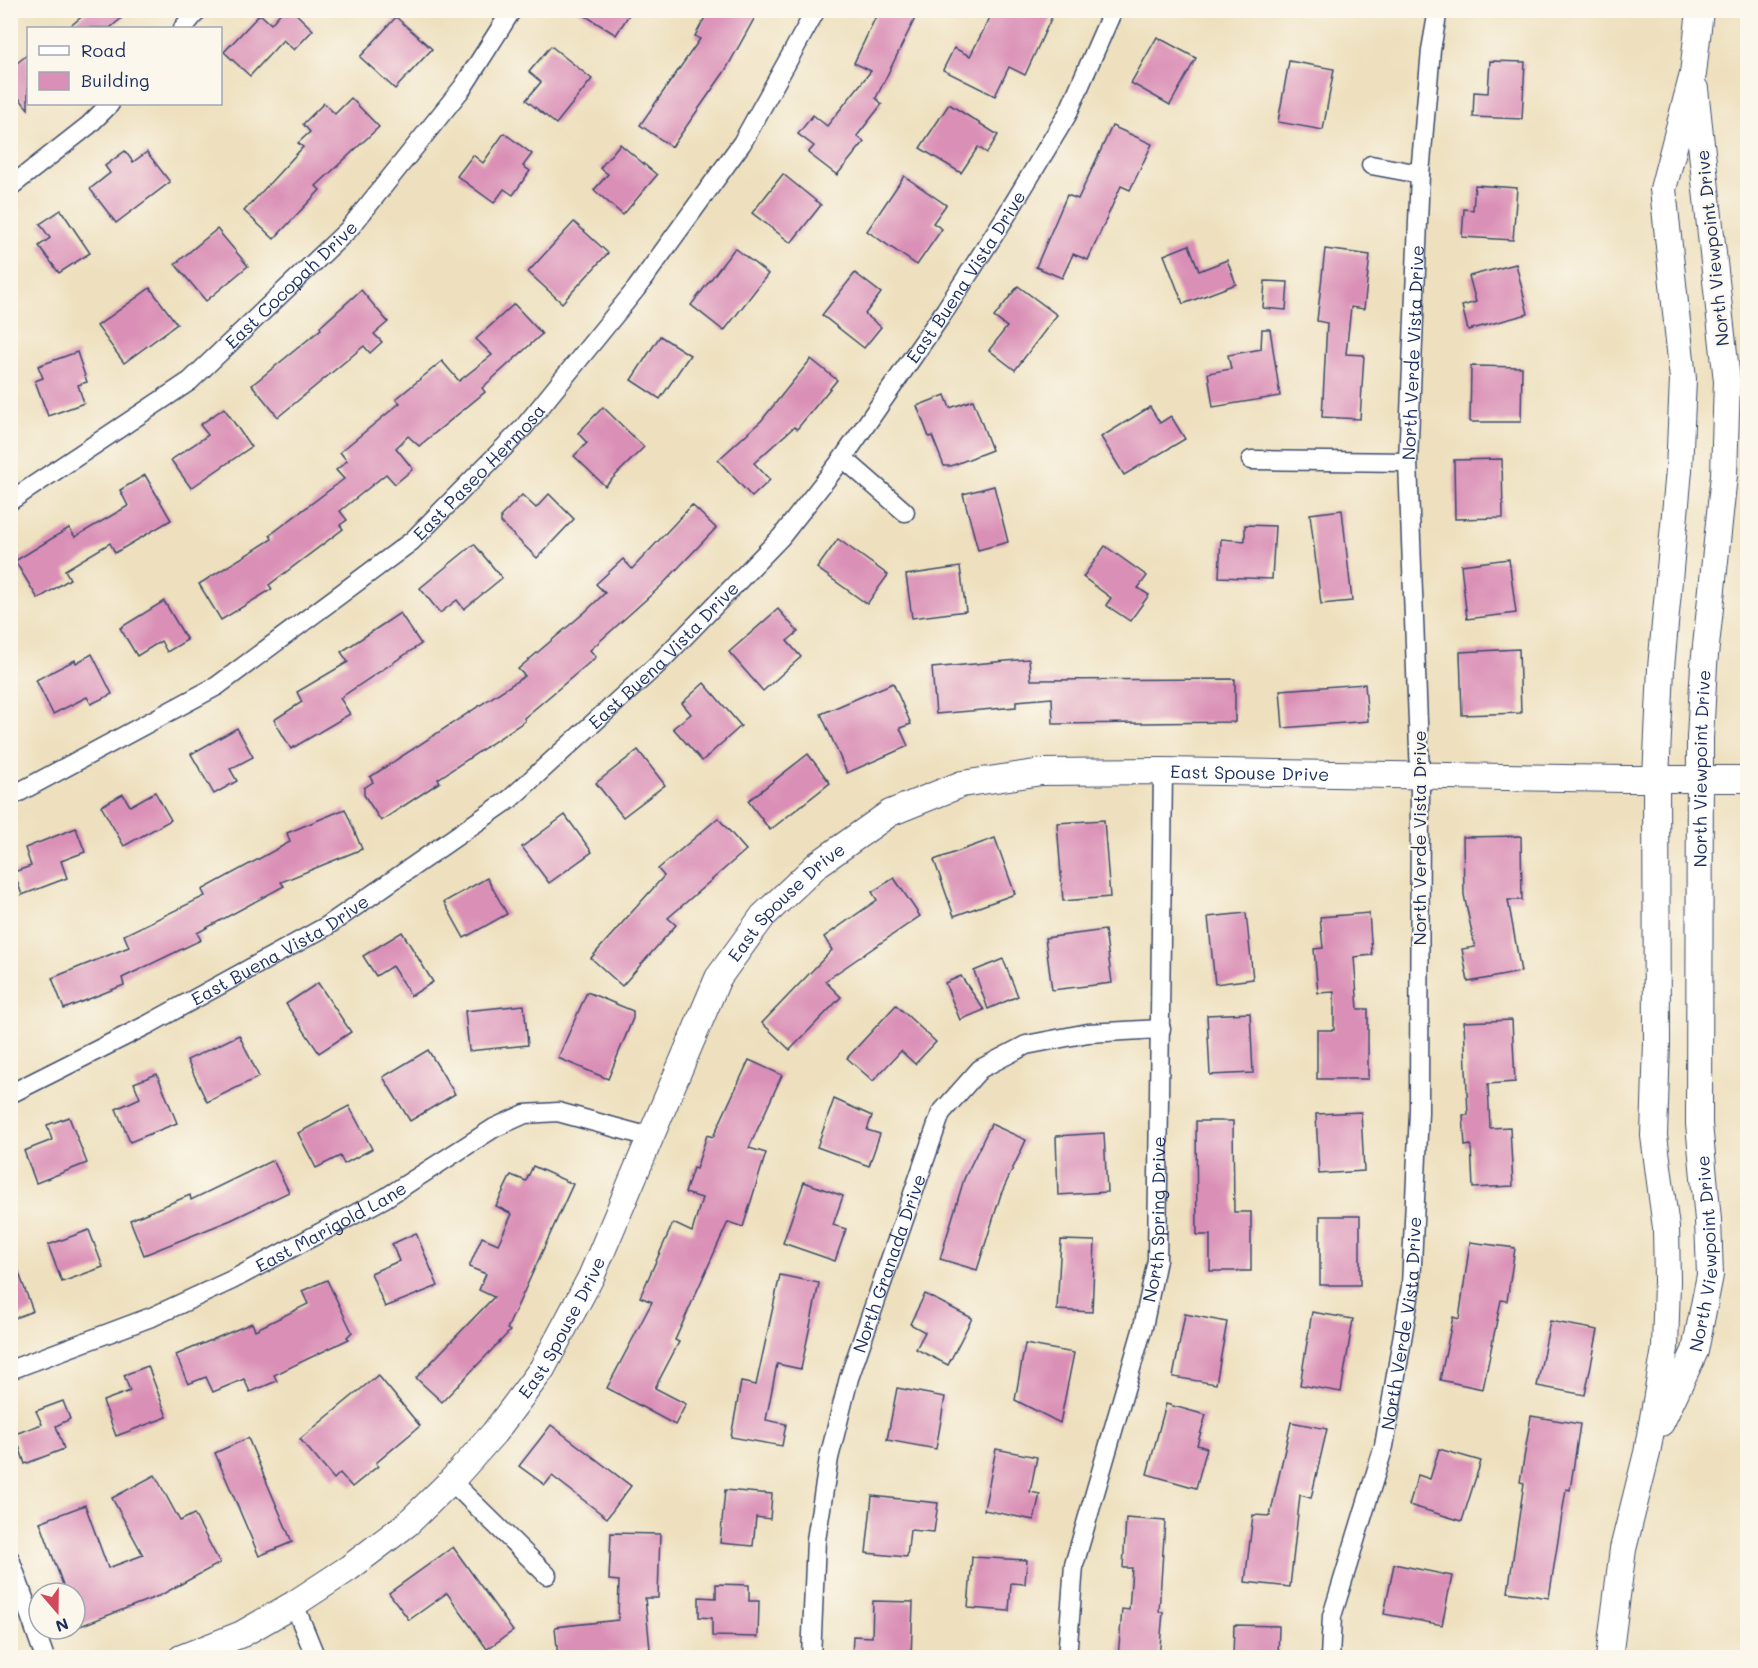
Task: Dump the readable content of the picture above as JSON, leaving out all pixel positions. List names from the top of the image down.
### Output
{
  "streets": {
    "main road": ["North Viewpoint Drive", "East Spouse Drive"],
    "street": [
      "East Buena Vista Drive",
      "East Cocopah Drive",
      "North Verde Vista Drive",
      "East Paseo Hermosa",
      "North Spring Drive",
      "East Marigold Lane",
      "North Granada Drive"
    ]
  },
  "crossings": [
    ["North Viewpoint Drive", "East Spouse Drive"],
    ["North Verde Vista Drive", "East Spouse Drive"],
    ["East Spouse Drive", "North Spring Drive"],
    ["East Spouse Drive", "East Marigold Lane"],
    ["North Spring Drive", "North Granada Drive"]
  ],
  "legend": ["Road", "Building"],
  "north": "bottom"
}
